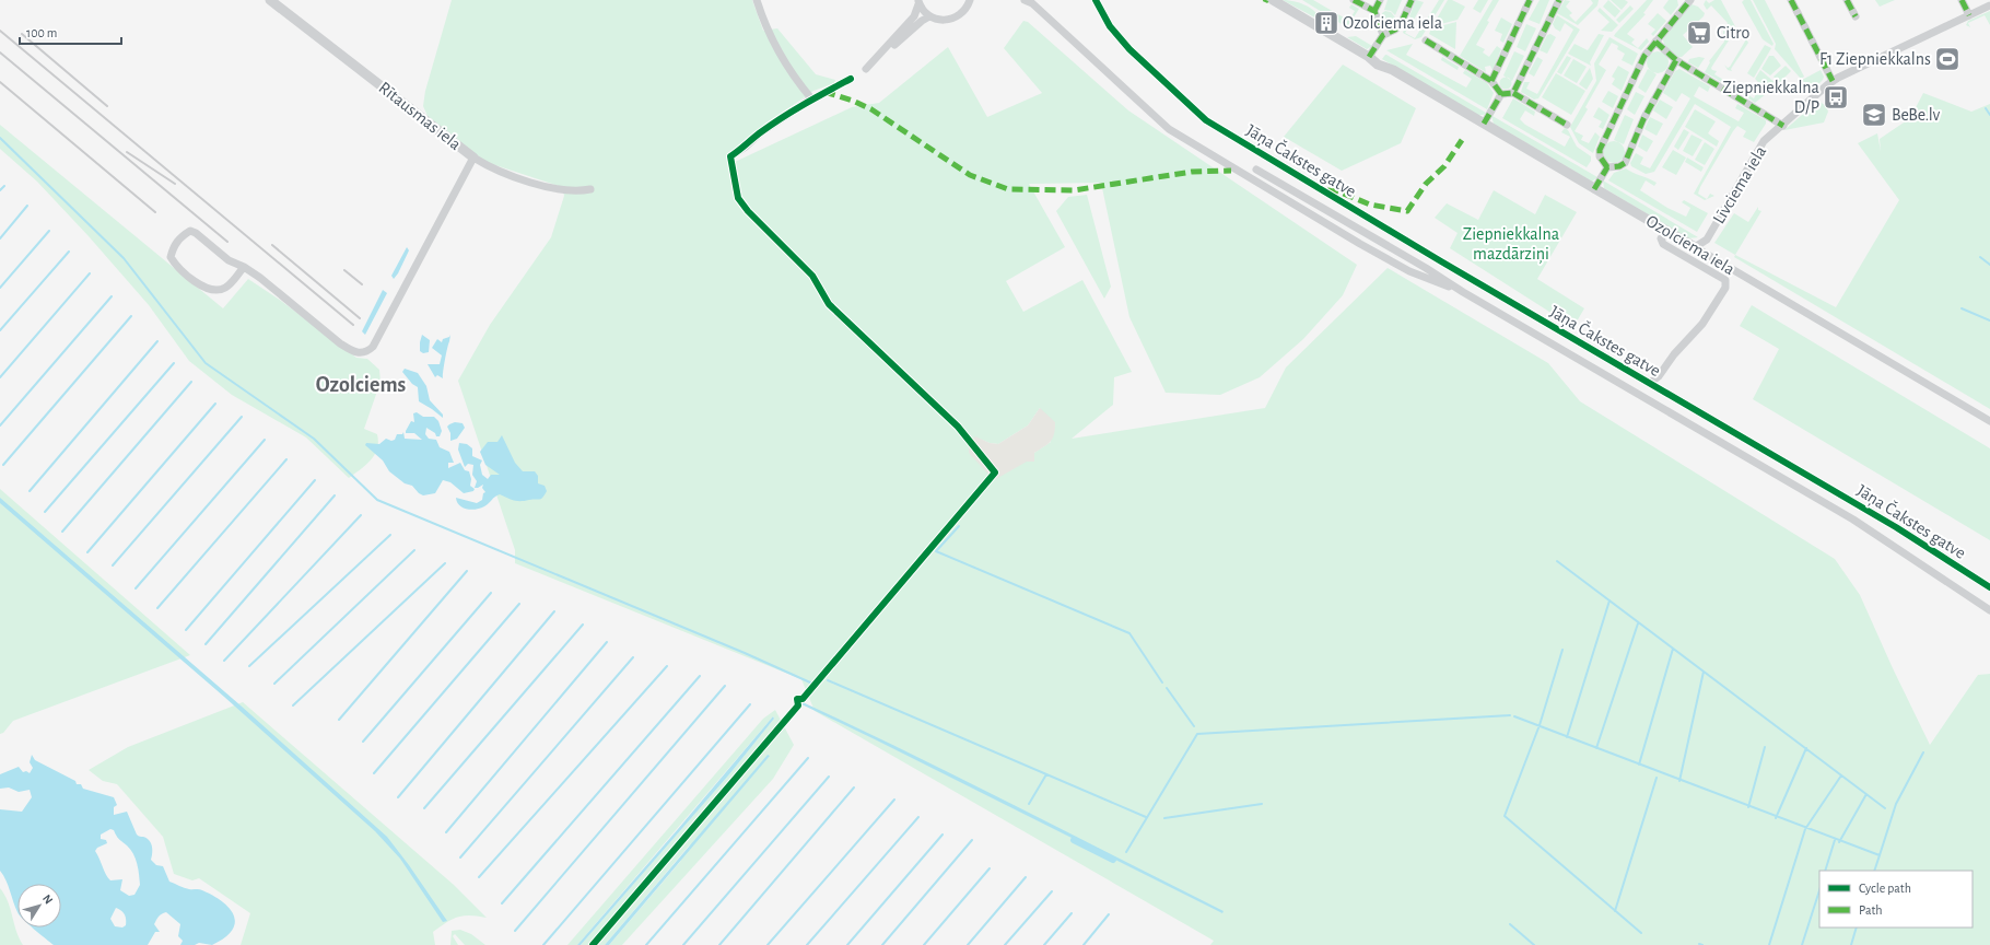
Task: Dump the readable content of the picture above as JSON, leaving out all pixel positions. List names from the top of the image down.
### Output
{
  "streets": {
    "street": [
      "Rītausmas iela",
      "Jāņa Čakstes gatve",
      "Līvciema iela",
      "Ozolciema iela"
    ]
  },
  "crossings": [
    ["Līvciema iela", "Ozolciema iela"]
  ],
  "districts": ["Ozolciems"],
  "parks": ["Ziepniekkalna mazdārziņi"],
  "places": {
    "building": ["Ozolciema iela"],
    "supermarket": ["Citro"],
    "sports": ["F1 Ziepniekkalns"],
    "bus stop": ["Ziepniekkalna D/P"],
    "school or university": ["BeBe.lv"]
  },
  "legend": ["Cycle path", "Path"],
  "scale_bar": "100 m",
  "north": "top right"
}
